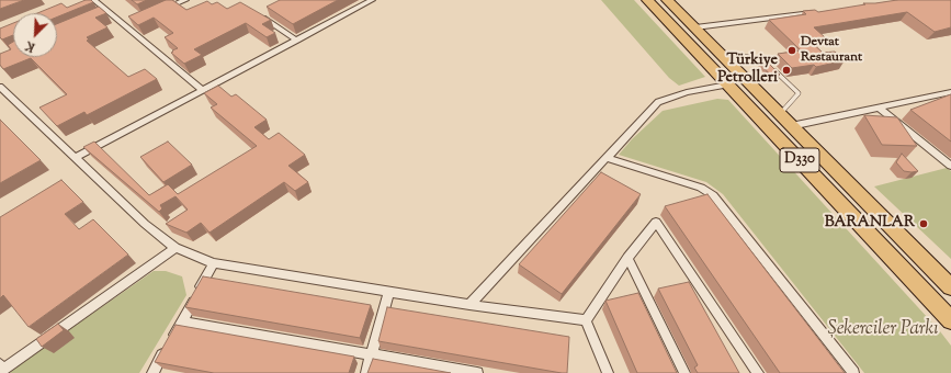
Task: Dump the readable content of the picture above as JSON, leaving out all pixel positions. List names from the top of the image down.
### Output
{
  "streets": {
    "highway": ["D330"]
  },
  "parks": ["Şekerciler Parkı"],
  "places": ["Devtat Restaurant", "Türkiye Petrolleri", "BARANLAR"],
  "north": "bottom left"
}
